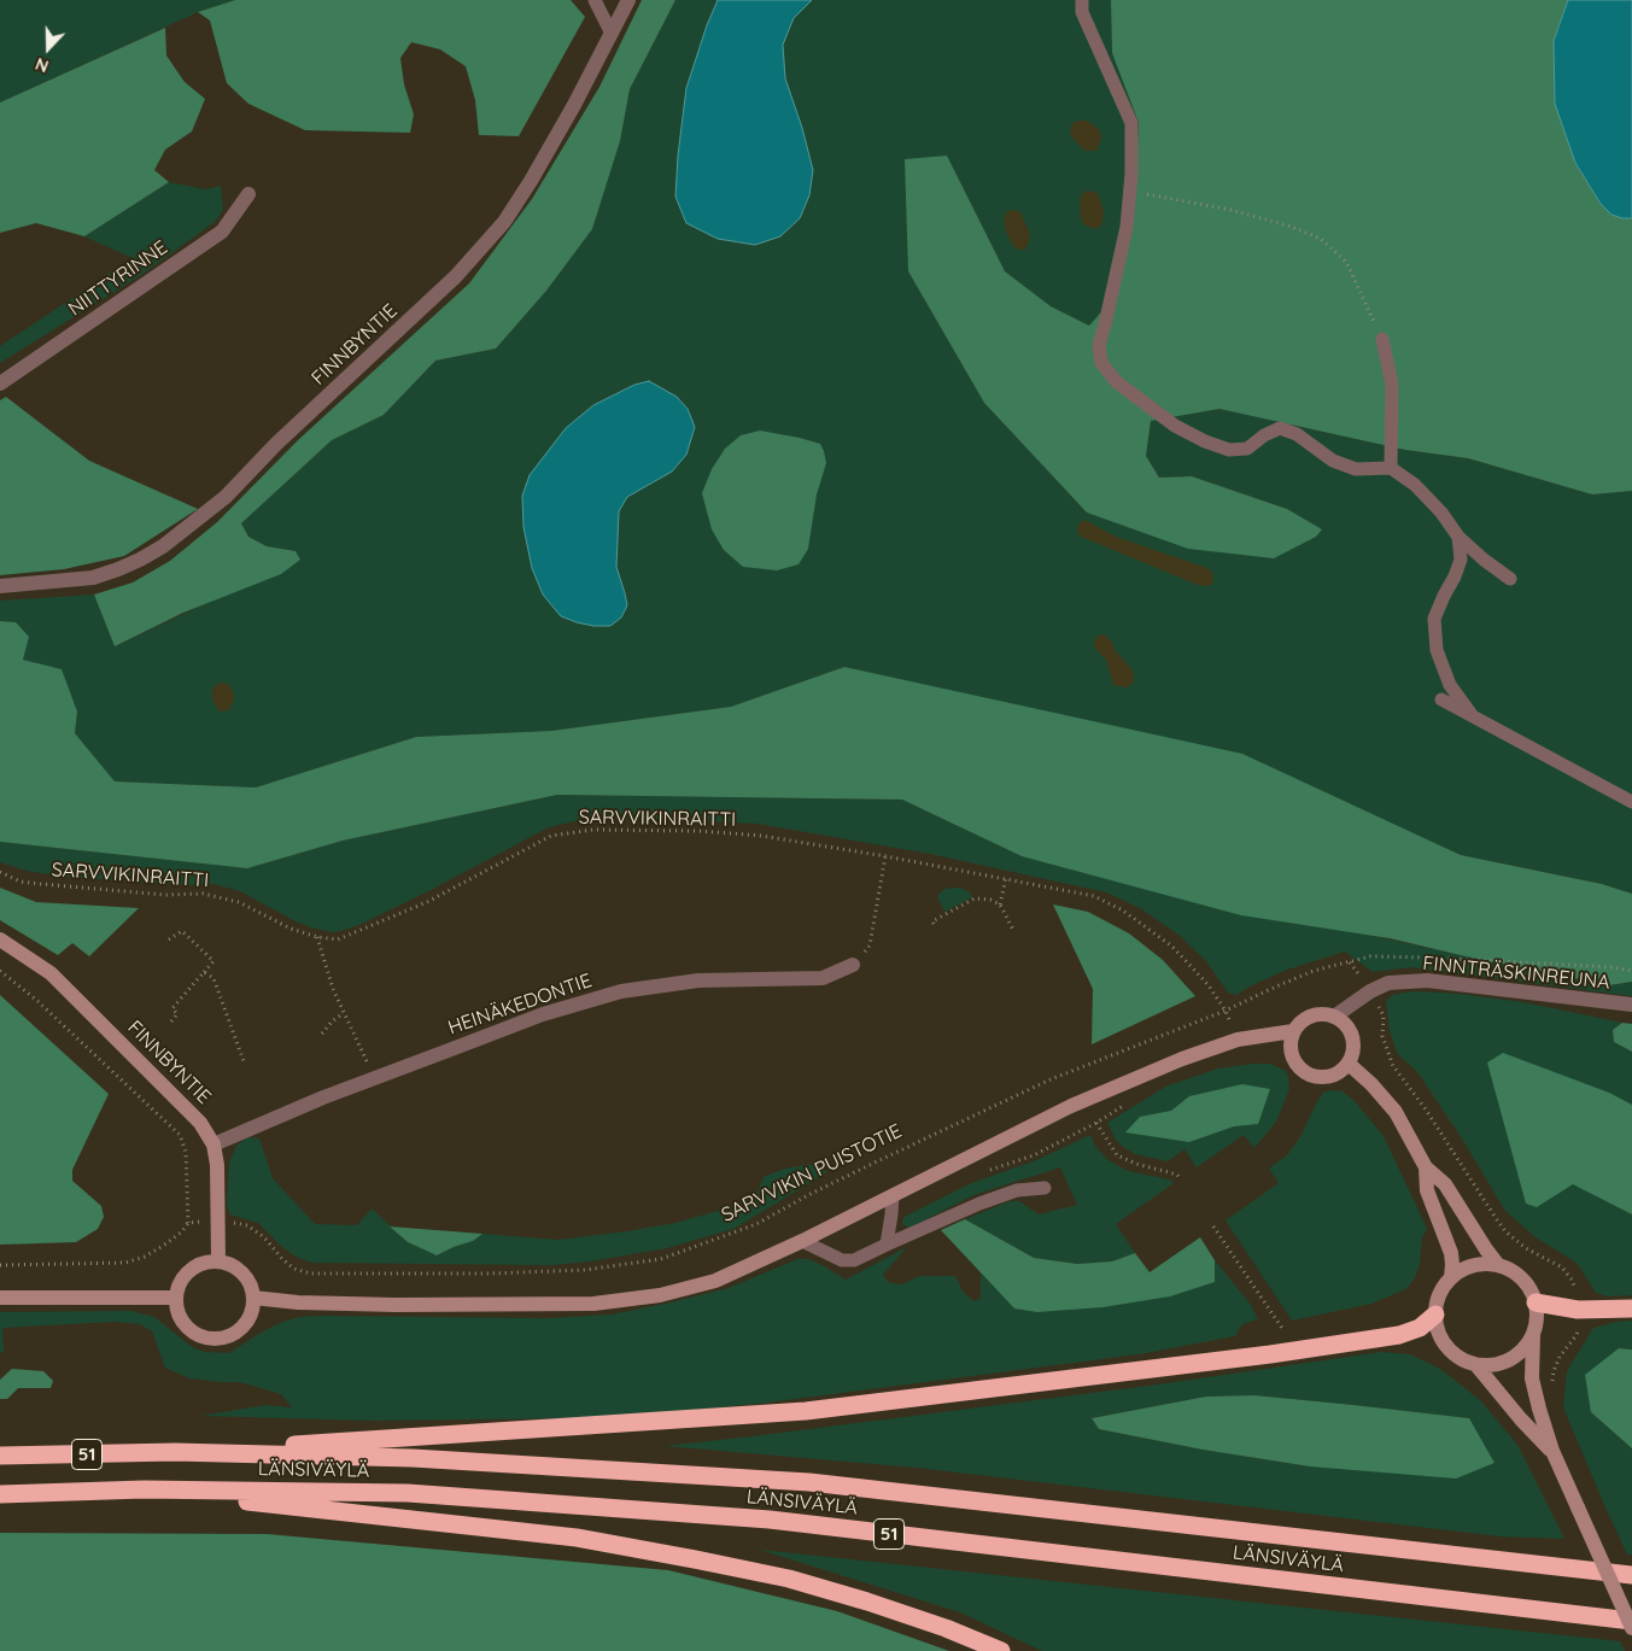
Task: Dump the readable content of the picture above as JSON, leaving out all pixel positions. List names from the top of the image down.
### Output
{
  "streets": {
    "highway": ["51", "LÄNSIVÄYLÄ"],
    "main road": ["FINNBYNTIE"],
    "street": ["NIITTYRINNE", "FINNTRÄSKINREUNA", "HEINÄKEDONTIE"],
    "path": ["SARVVIKINRAITTI", "SARVVIKIN PUISTOTIE"]
  },
  "crossings": [
    ["FINNBYNTIE", "HEINÄKEDONTIE"],
    ["FINNBYNTIE", "SARVVIKIN PUISTOTIE"],
    ["SARVVIKINRAITTI", "SARVVIKIN PUISTOTIE"]
  ],
  "north": "bottom"
}
